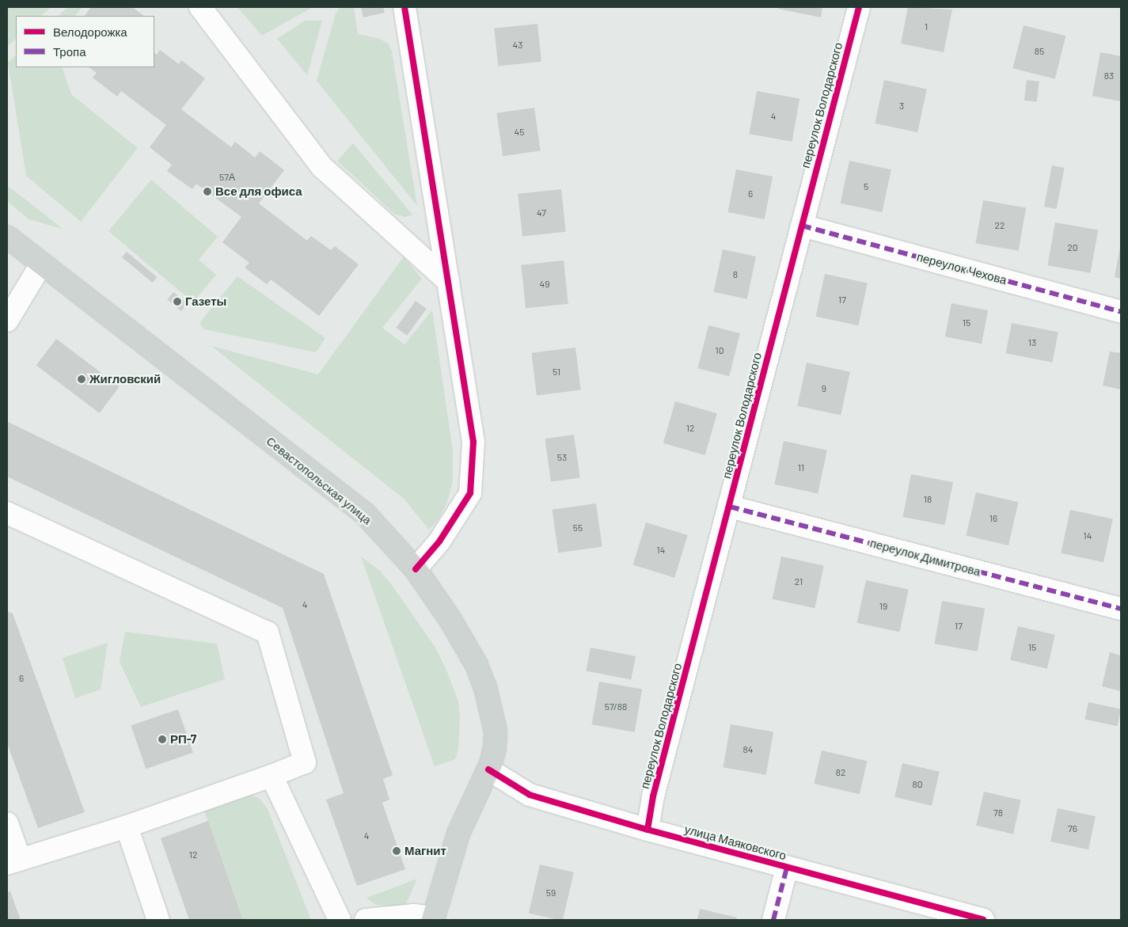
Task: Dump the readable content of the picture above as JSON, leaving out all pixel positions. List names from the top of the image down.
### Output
{
  "streets": {
    "main road": ["Севастопольская улица"],
    "street": [
      "переулок Володарского",
      "переулок Чехова",
      "переулок Димитрова",
      "улица Маяковского"
    ]
  },
  "crossings": [
    ["переулок Володарского", "переулок Чехова"],
    ["переулок Володарского", "переулок Димитрова"],
    ["переулок Володарского", "улица Маяковского"],
    ["Севастопольская улица", "улица Маяковского"]
  ],
  "places": [
    "Все для офиса",
    "Газеты",
    "Жигловский",
    "РП-7",
    "Магнит"
  ],
  "house_numbers": [
    "1",
    "43",
    "85",
    "83",
    "3",
    "4",
    "45",
    "57А",
    "5",
    "6",
    "47",
    "22",
    "20",
    "8",
    "49",
    "17",
    "15",
    "13",
    "10",
    "51",
    "9",
    "12",
    "53",
    "11",
    "18",
    "16",
    "55",
    "14",
    "14",
    "21",
    "4",
    "19",
    "17",
    "15",
    "6",
    "57/88",
    "84",
    "82",
    "80",
    "78",
    "76",
    "4",
    "12",
    "59"
  ],
  "legend": ["Велодорожка", "Тропа"]
}
